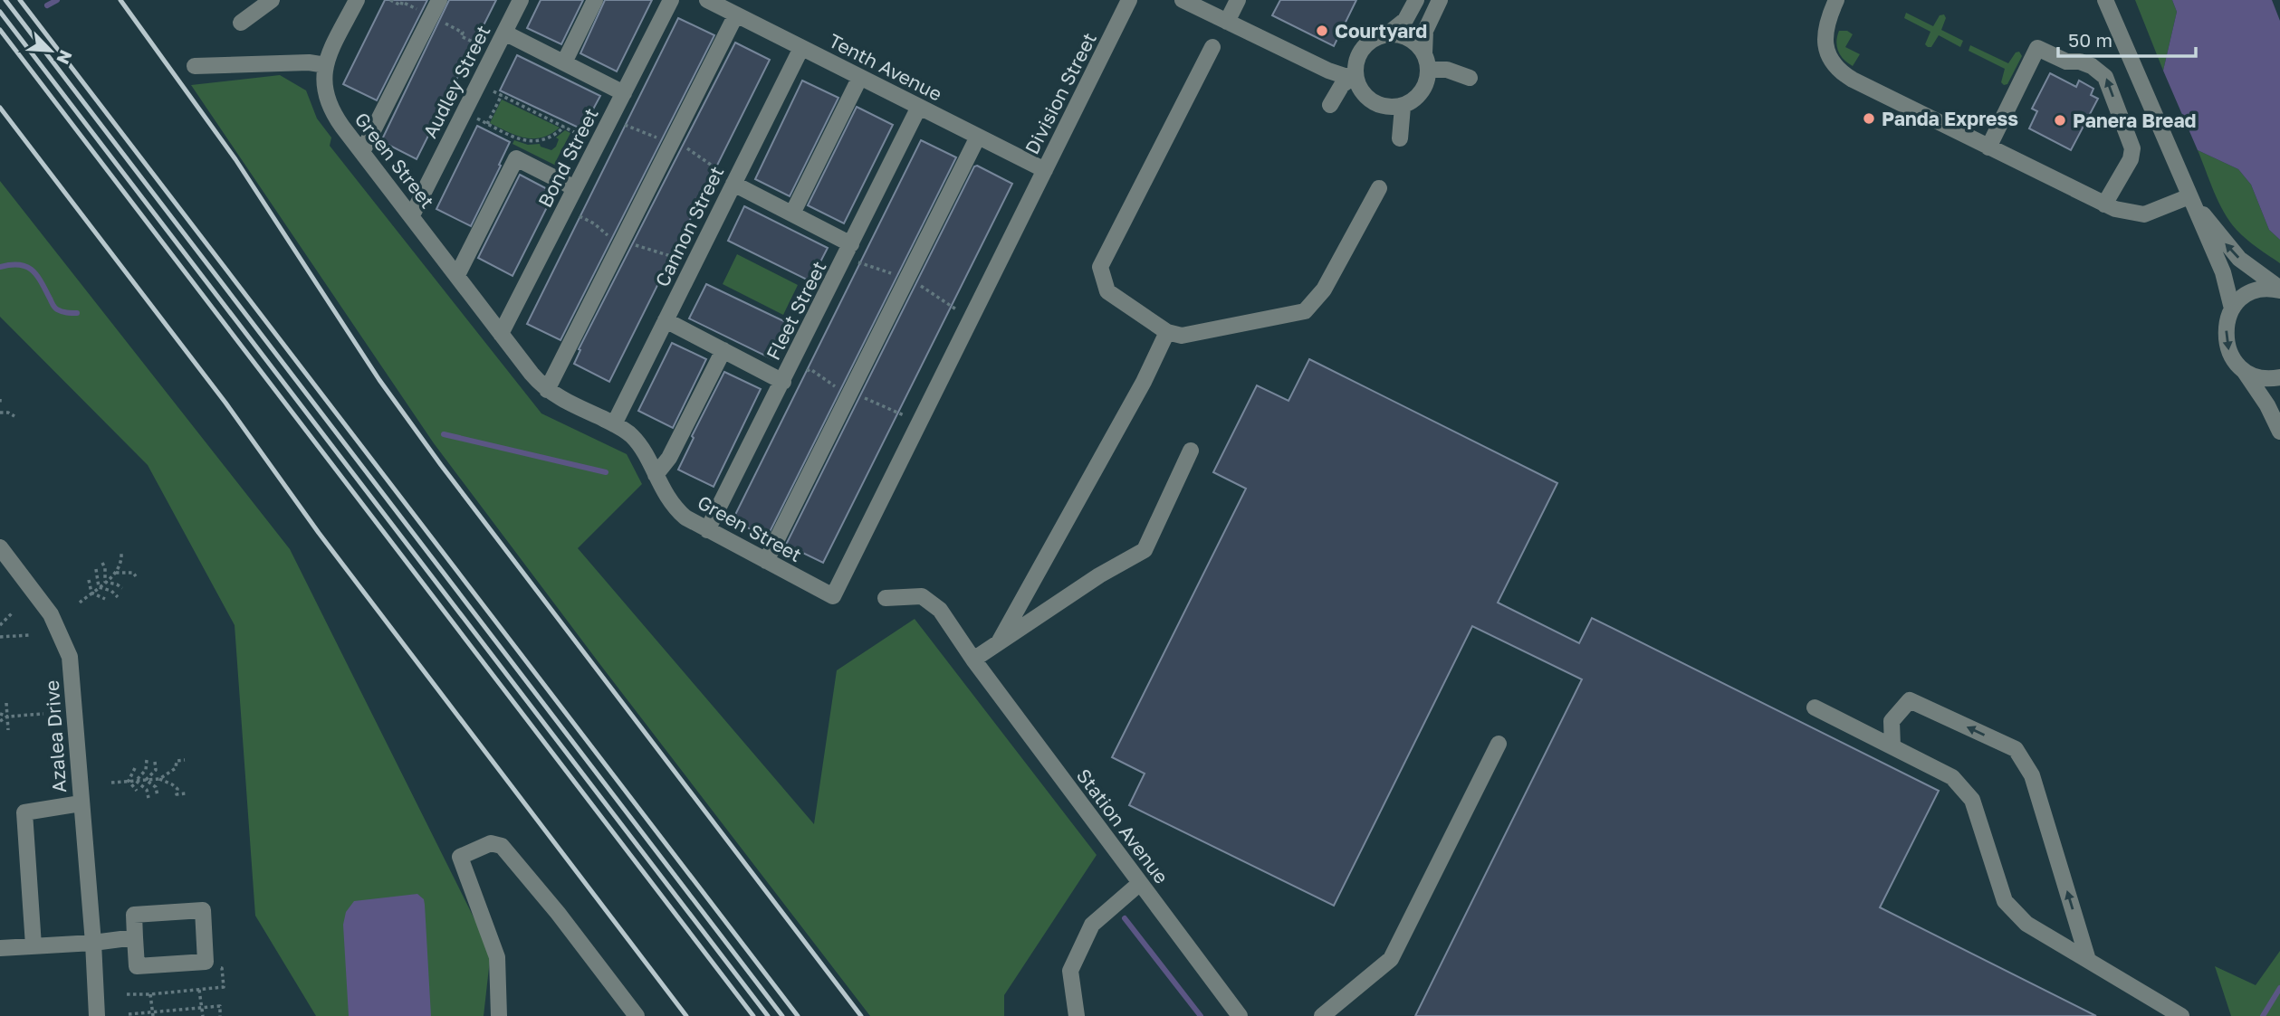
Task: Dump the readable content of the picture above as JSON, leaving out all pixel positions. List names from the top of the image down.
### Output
{
  "streets": {
    "street": [
      "Tenth Avenue",
      "Audley Street",
      "Division Street",
      "Bond Street",
      "Green Street",
      "Cannon Street",
      "Fleet Street",
      "Azalea Drive",
      "Station Avenue"
    ]
  },
  "crossings": [
    ["Tenth Avenue", "Division Street"],
    ["Tenth Avenue", "Green Street"],
    ["Tenth Avenue", "Cannon Street"],
    ["Tenth Avenue", "Fleet Street"],
    ["Audley Street", "Green Street"],
    ["Division Street", "Green Street"],
    ["Bond Street", "Green Street"],
    ["Green Street", "Cannon Street"],
    ["Green Street", "Fleet Street"]
  ],
  "places": ["Courtyard", "Panda Express", "Panera Bread"],
  "scale_bar": "50 m",
  "north": "bottom right"
}
